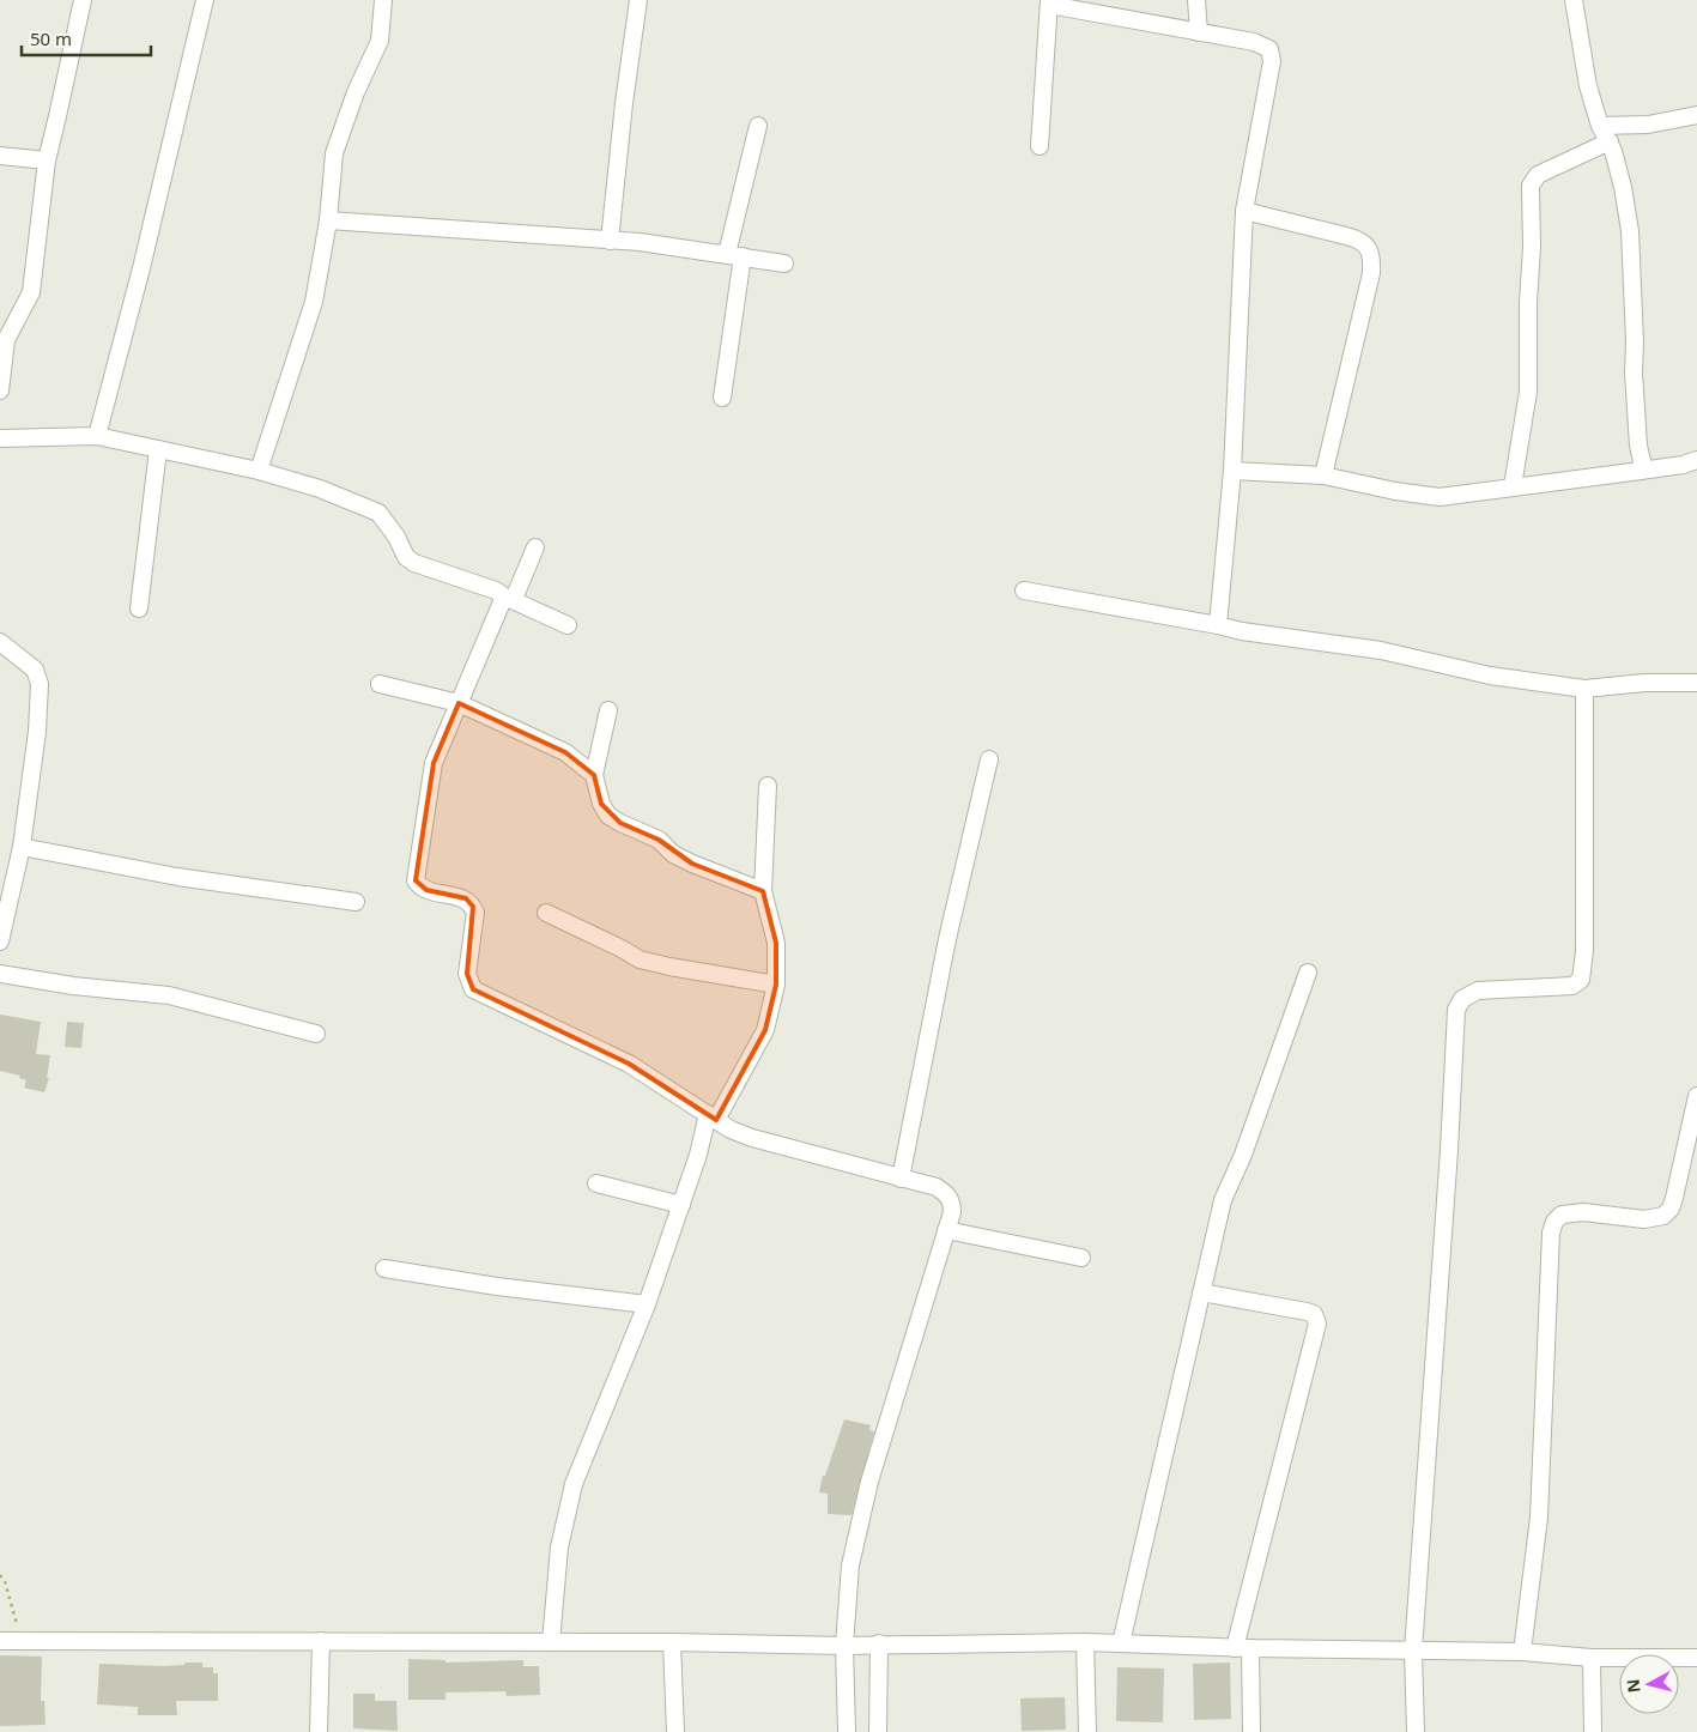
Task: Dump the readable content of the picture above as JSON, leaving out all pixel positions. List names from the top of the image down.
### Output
{
  "scale_bar": "50 m",
  "north": "left"
}
